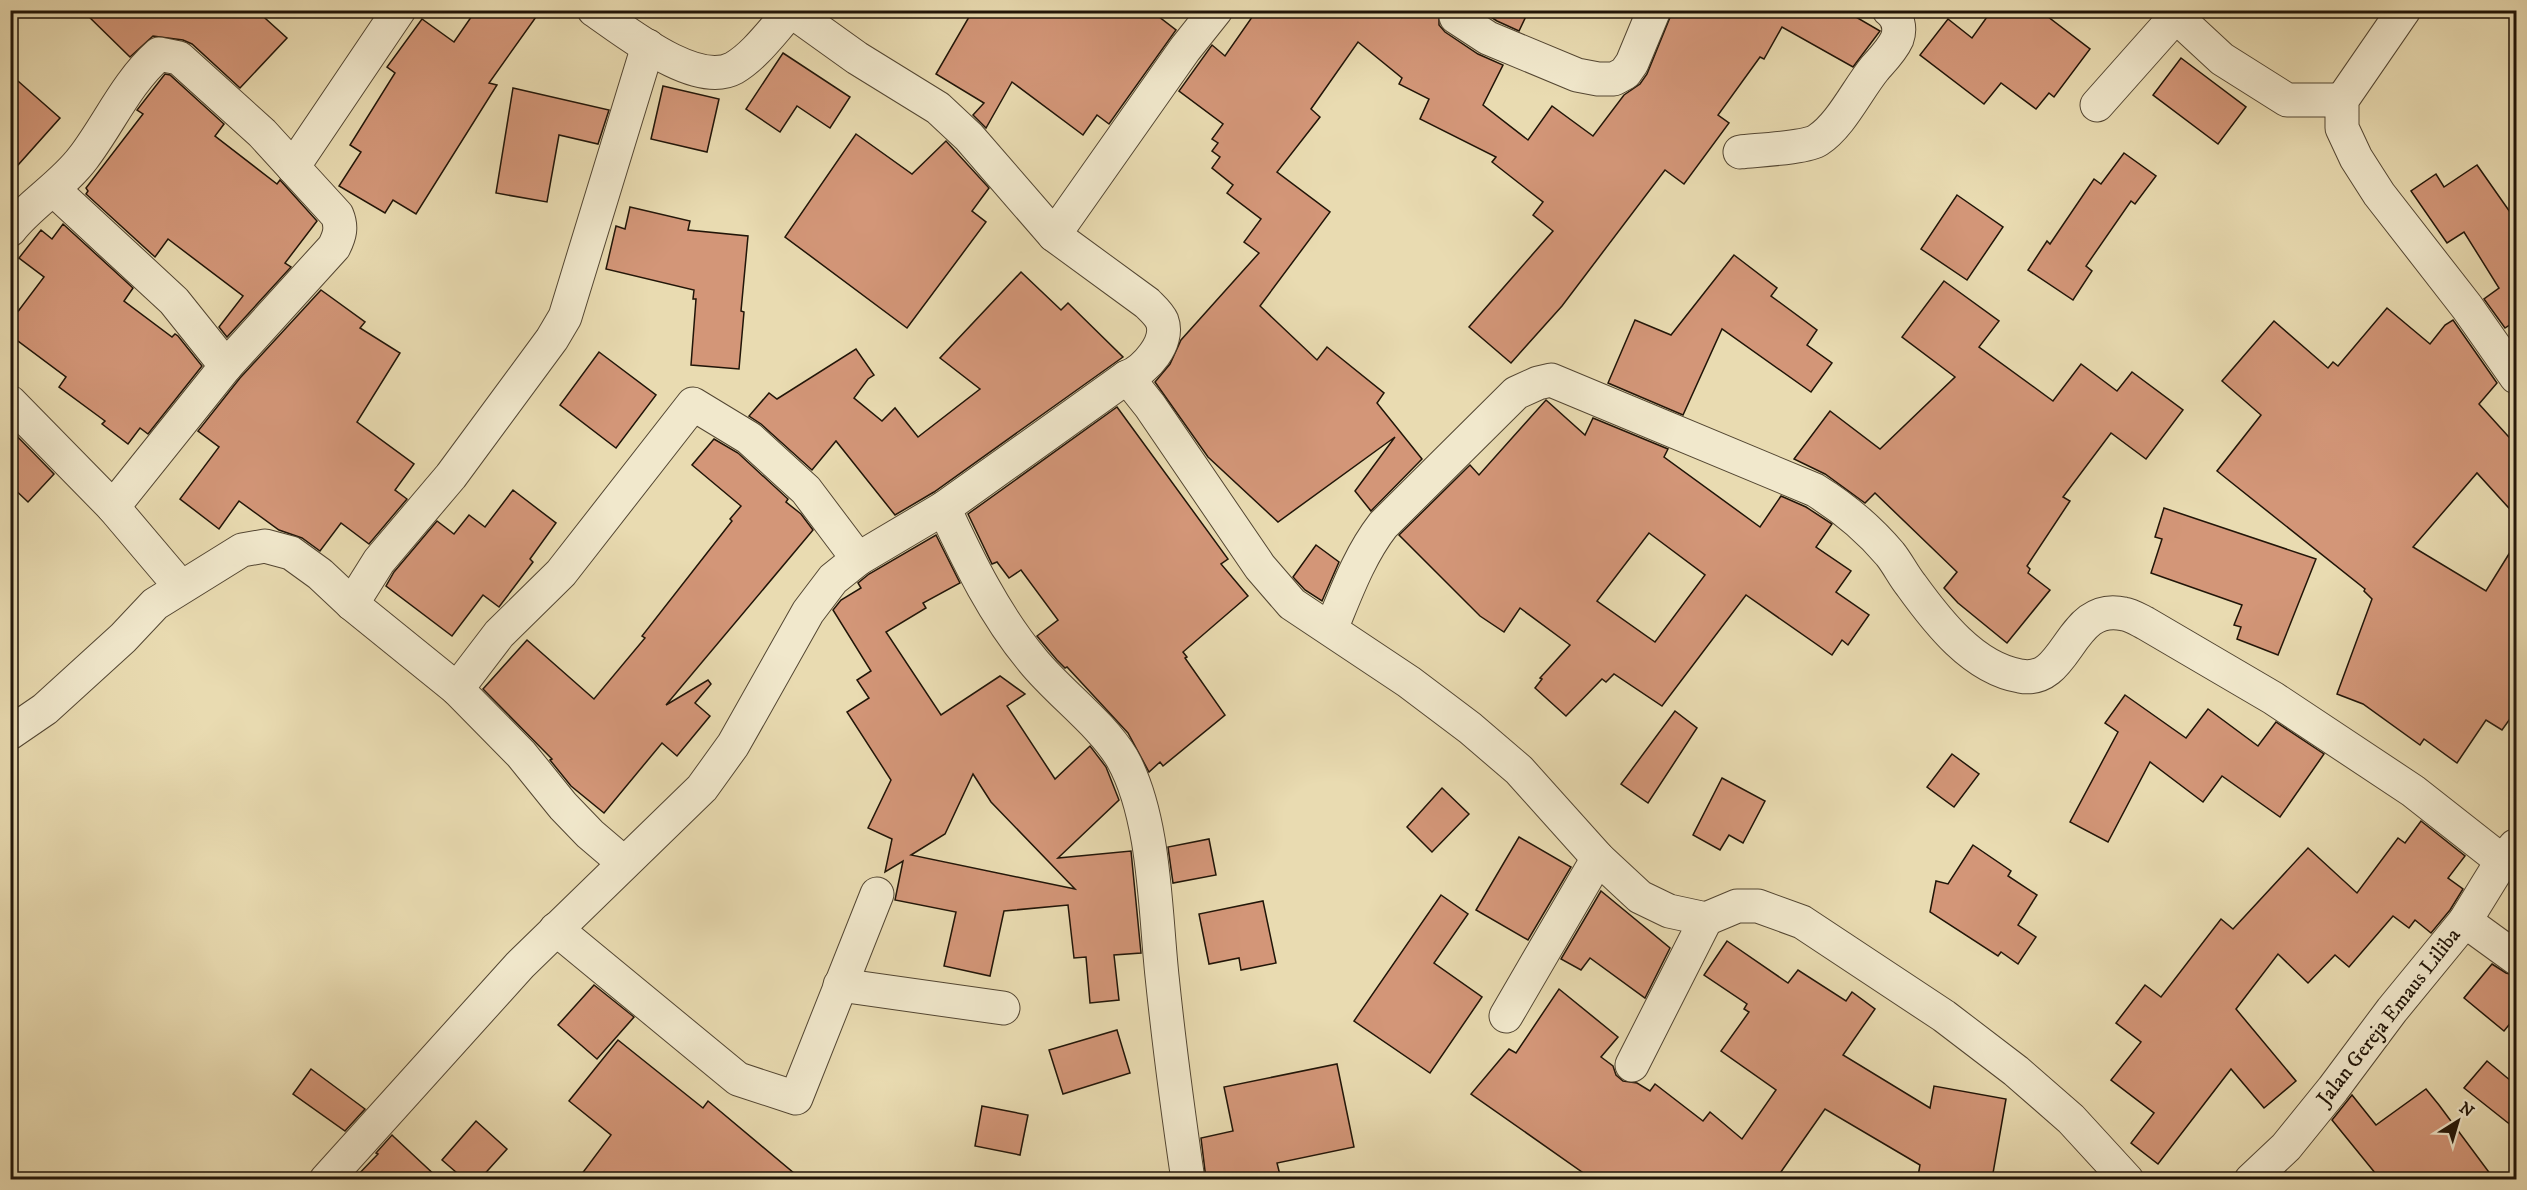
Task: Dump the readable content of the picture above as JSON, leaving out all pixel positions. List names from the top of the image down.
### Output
{
  "streets": {
    "street": ["Jalan Gereja Emaus Liliba"]
  },
  "north": "top right"
}
